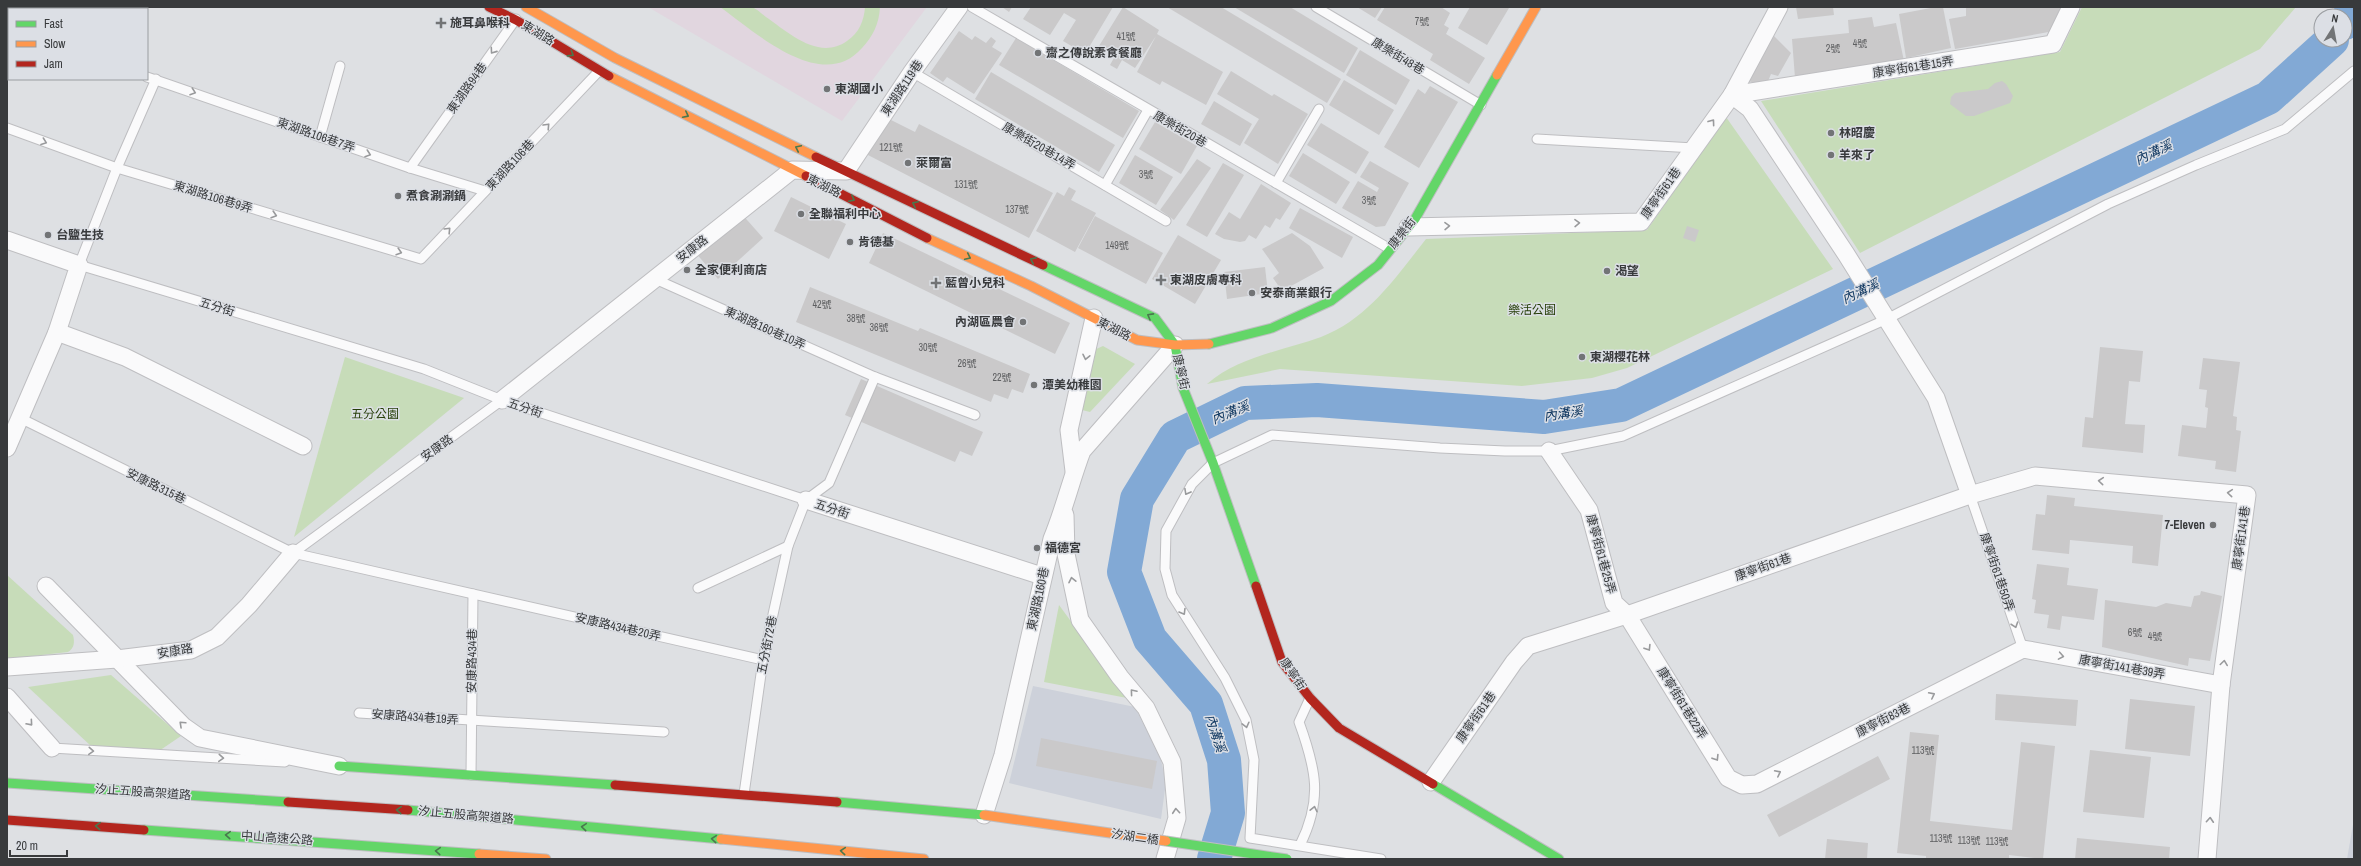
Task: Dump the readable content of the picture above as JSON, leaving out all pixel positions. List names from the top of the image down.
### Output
{
  "streets": {
    "main road": [
      "東湖路",
      "康樂街",
      "康寧街",
      "汐止五股高架道路",
      "汐湖二橋",
      "中山高速公路"
    ],
    "street": [
      "康寧街61巷15弄",
      "東湖路119巷",
      "康寧街61巷",
      "安康路",
      "五分街",
      "康寧街141巷",
      "康寧街61巷25弄",
      "東湖路160巷",
      "康寧街141巷39弄",
      "康寧街61巷22弄",
      "康寧街83巷"
    ],
    "lane": [
      "康樂街48巷",
      "東湖路94巷",
      "康樂街20巷",
      "東湖路106巷7弄",
      "康樂街20巷14弄",
      "東湖路106巷",
      "東湖路106巷9弄",
      "東湖路160巷10弄",
      "安康路315巷",
      "康寧街61巷50弄",
      "安康路434巷20弄",
      "五分街72巷",
      "安康路434巷",
      "安康路434巷19弄"
    ]
  },
  "crossings": [
    ["東湖路", "東湖路94巷"],
    ["東湖路", "東湖路119巷"],
    ["東湖路", "東湖路106巷"],
    ["東湖路", "康樂街"],
    ["東湖路", "安康路"],
    ["東湖路", "康寧街"],
    ["東湖路", "東湖路160巷"],
    ["康樂街48巷", "康樂街"],
    ["康寧街61巷15弄", "康寧街61巷"],
    ["東湖路94巷", "東湖路106巷7弄"],
    ["東湖路119巷", "康樂街20巷14弄"],
    ["康樂街20巷", "康樂街"],
    ["東湖路106巷7弄", "東湖路106巷"],
    ["東湖路106巷", "東湖路106巷9弄"],
    ["康寧街61巷", "康樂街"],
    ["康寧街61巷", "康寧街"],
    ["康寧街61巷", "康寧街141巷"],
    ["康寧街61巷", "康寧街61巷25弄"],
    ["康寧街61巷", "康寧街61巷50弄"],
    ["康寧街61巷", "康寧街61巷22弄"],
    ["康樂街", "康寧街"],
    ["康樂街", "東湖路160巷"],
    ["安康路", "五分街"],
    ["安康路", "東湖路160巷10弄"],
    ["安康路", "安康路315巷"],
    ["五分街", "東湖路160巷"],
    ["五分街", "五分街72巷"],
    ["康寧街", "東湖路160巷"],
    ["康寧街141巷", "康寧街61巷50弄"],
    ["康寧街141巷", "康寧街141巷39弄"],
    ["康寧街61巷25弄", "康寧街61巷22弄"],
    ["康寧街61巷50弄", "康寧街141巷39弄"],
    ["康寧街61巷50弄", "康寧街83巷"],
    ["東湖路160巷", "汐湖二橋"],
    ["安康路434巷20弄", "五分街72巷"],
    ["安康路434巷20弄", "安康路434巷"],
    ["五分街72巷", "汐湖二橋"],
    ["安康路434巷", "安康路434巷19弄"],
    ["安康路434巷", "汐湖二橋"],
    ["康寧街141巷39弄", "康寧街83巷"],
    ["康寧街61巷22弄", "康寧街83巷"]
  ],
  "one_way": [
    "東湖路94巷",
    "東湖路106巷7弄",
    "東湖路106巷",
    "東湖路106巷9弄",
    "康寧街61巷50弄",
    "康寧街141巷39弄",
    "康寧街61巷22弄",
    "康寧街83巷",
    "汐止五股高架道路",
    "中山高速公路"
  ],
  "water": ["內溝溪"],
  "parks": ["樂活公園", "五分公園"],
  "places": {
    "health": ["施耳鼻喉科", "東湖皮膚專科", "藍曾小兒科"],
    "other": [
      "齋之傳說素食餐廳",
      "東湖國小",
      "林昭慶",
      "羊來了",
      "萊爾富",
      "煮食涮涮鍋",
      "全聯福利中心",
      "台鹽生技",
      "肯德基",
      "全家便利商店",
      "渴望",
      "安泰商業銀行",
      "內湖區農會",
      "東湖櫻花林",
      "潭美幼稚園",
      "7-Eleven",
      "福德宮"
    ]
  },
  "house_numbers": [
    "7號",
    "41號",
    "4號",
    "2號",
    "121號",
    "3號",
    "131號",
    "3號",
    "137號",
    "149號",
    "42號",
    "38號",
    "36號",
    "30號",
    "26號",
    "22號",
    "6號",
    "4號",
    "113號",
    "113號",
    "113號",
    "113號"
  ],
  "legend": ["Fast", "Slow", "Jam"],
  "scale_bar": "20 m",
  "north": "top"
}
